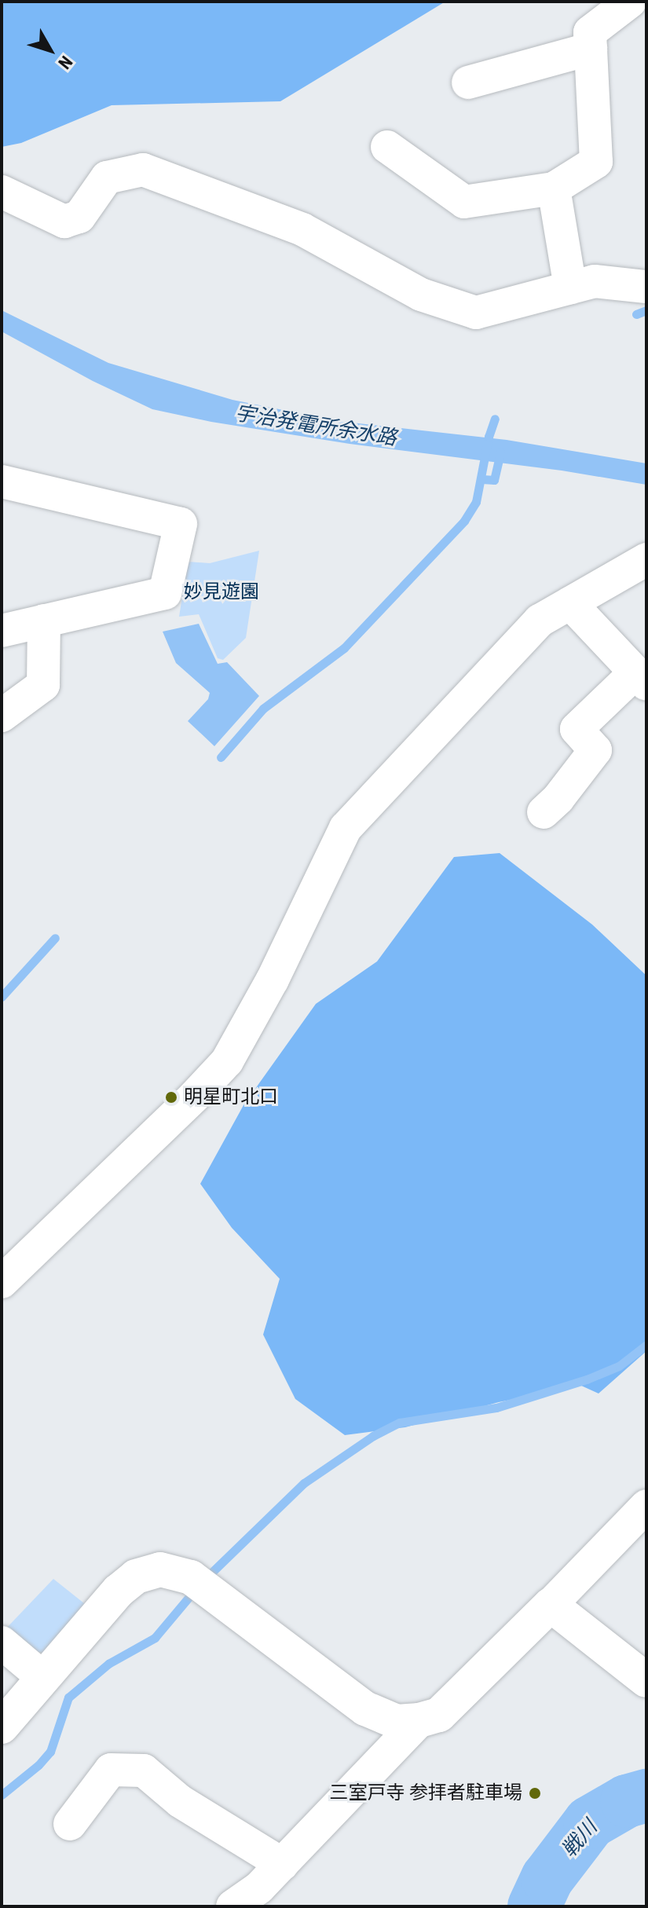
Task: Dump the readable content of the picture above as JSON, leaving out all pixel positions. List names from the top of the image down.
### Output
{
  "water": ["宇治発電所余水路", "戦川"],
  "parks": ["妙見遊園"],
  "places": ["明星町北口", "三室戸寺 参拝者駐車場"],
  "north": "bottom right"
}
